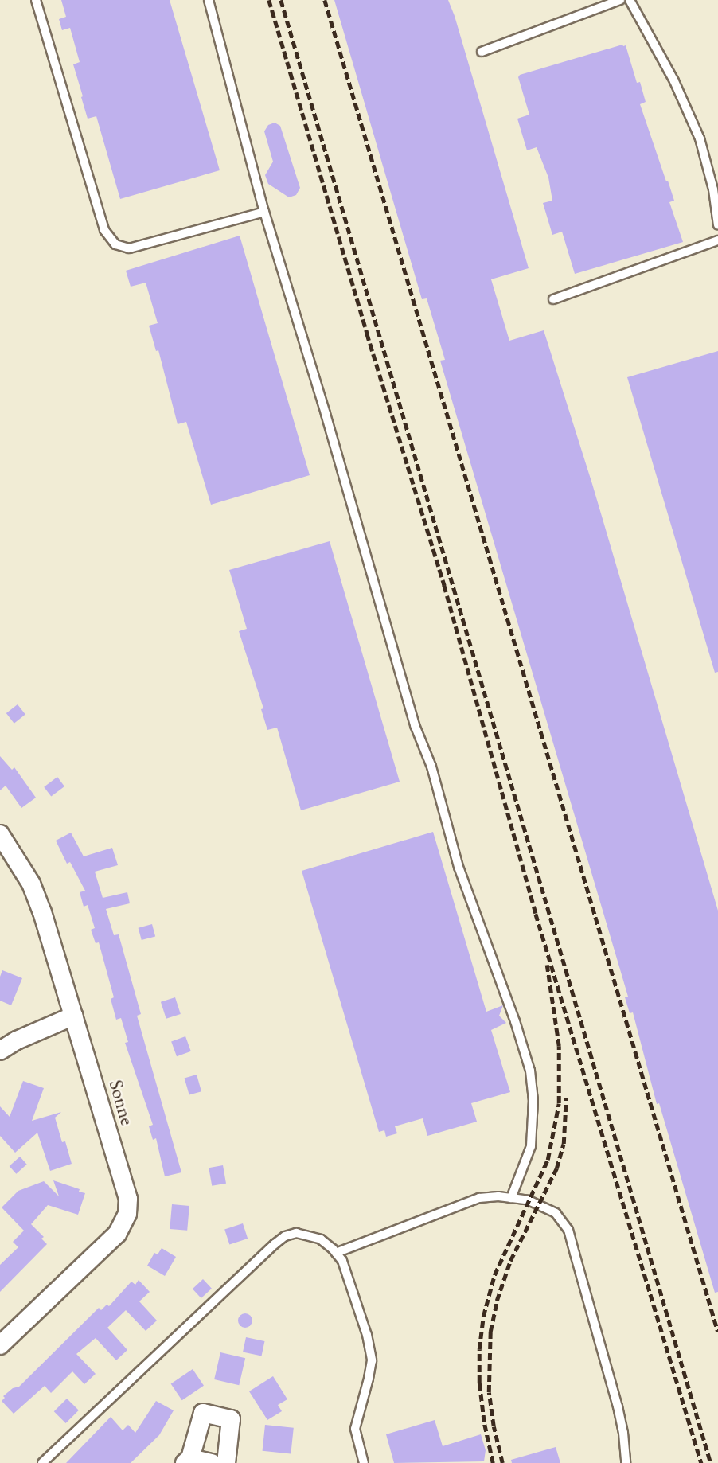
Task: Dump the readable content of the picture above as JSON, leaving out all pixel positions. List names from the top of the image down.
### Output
{
  "streets": {
    "street": ["Sonne"]
  }
}
